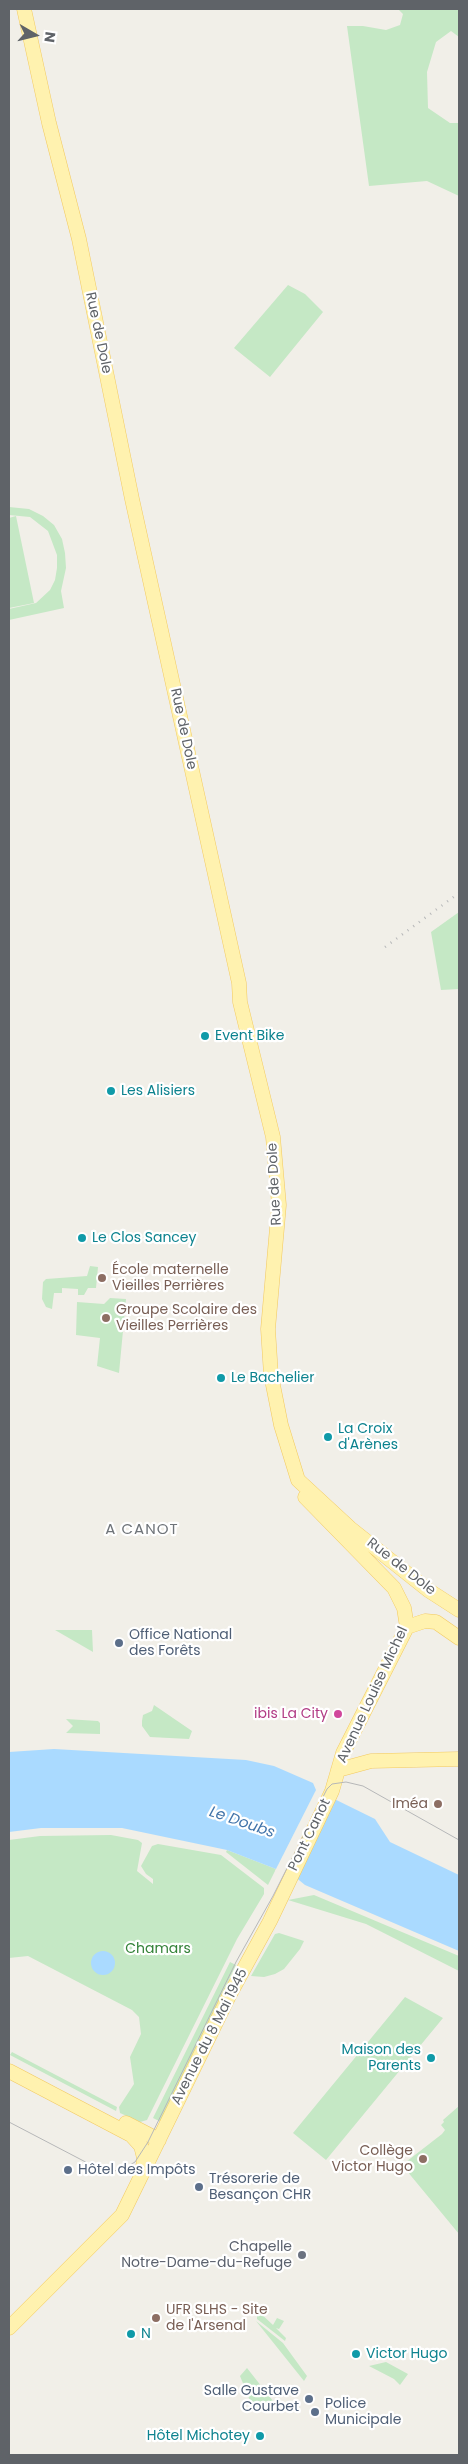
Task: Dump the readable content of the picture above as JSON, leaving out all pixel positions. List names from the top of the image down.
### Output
{
  "streets": {
    "main road": [
      "Rue de Dole",
      "Avenue Louise Michel",
      "Pont Canot",
      "Avenue du 8 Mai 1945"
    ]
  },
  "crossings": [
    ["Rue de Dole", "Avenue Louise Michel"],
    ["Avenue Louise Michel", "Pont Canot"],
    ["Pont Canot", "Avenue du 8 Mai 1945"]
  ],
  "districts": ["A CANOT"],
  "water": ["Le Doubs"],
  "parks": ["Chamars"],
  "places": [
    "Event Bike",
    "Les Alisiers",
    "Le Clos Sancey",
    "École maternelle Vieilles Perrières",
    "Groupe Scolaire des Vieilles Perrières",
    "Le Bachelier",
    "La Croix d'Arènes",
    "Office National des Forêts",
    "ibis La City",
    "Iméa",
    "Maison des Parents",
    "Collège Victor Hugo",
    "Hôtel des Impôts",
    "Trésorerie de Besançon CHR",
    "Chapelle Notre-Dame-du-Refuge",
    "UFR SLHS - Site de l'Arsenal",
    "N",
    "Victor Hugo",
    "Salle Gustave Courbet",
    "Police Municipale",
    "Hôtel Michotey"
  ],
  "north": "right"
}
